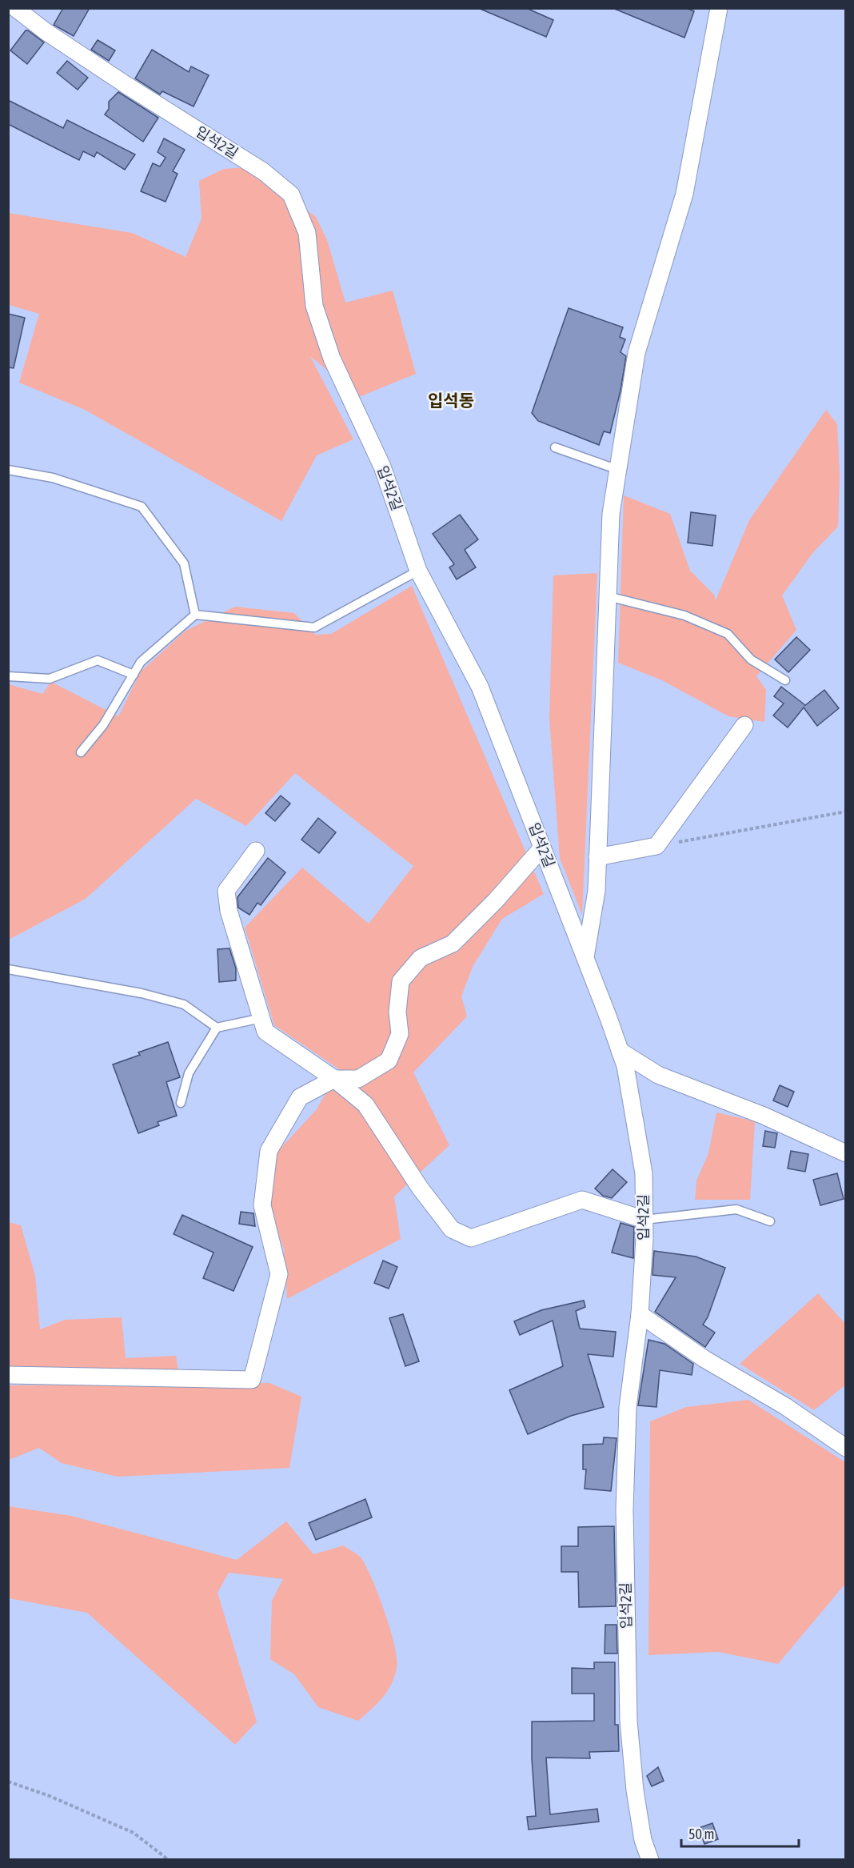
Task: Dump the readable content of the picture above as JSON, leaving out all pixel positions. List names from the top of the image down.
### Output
{
  "streets": {
    "street": ["입석2길"]
  },
  "districts": ["입석동"],
  "scale_bar": "50 m"
}
